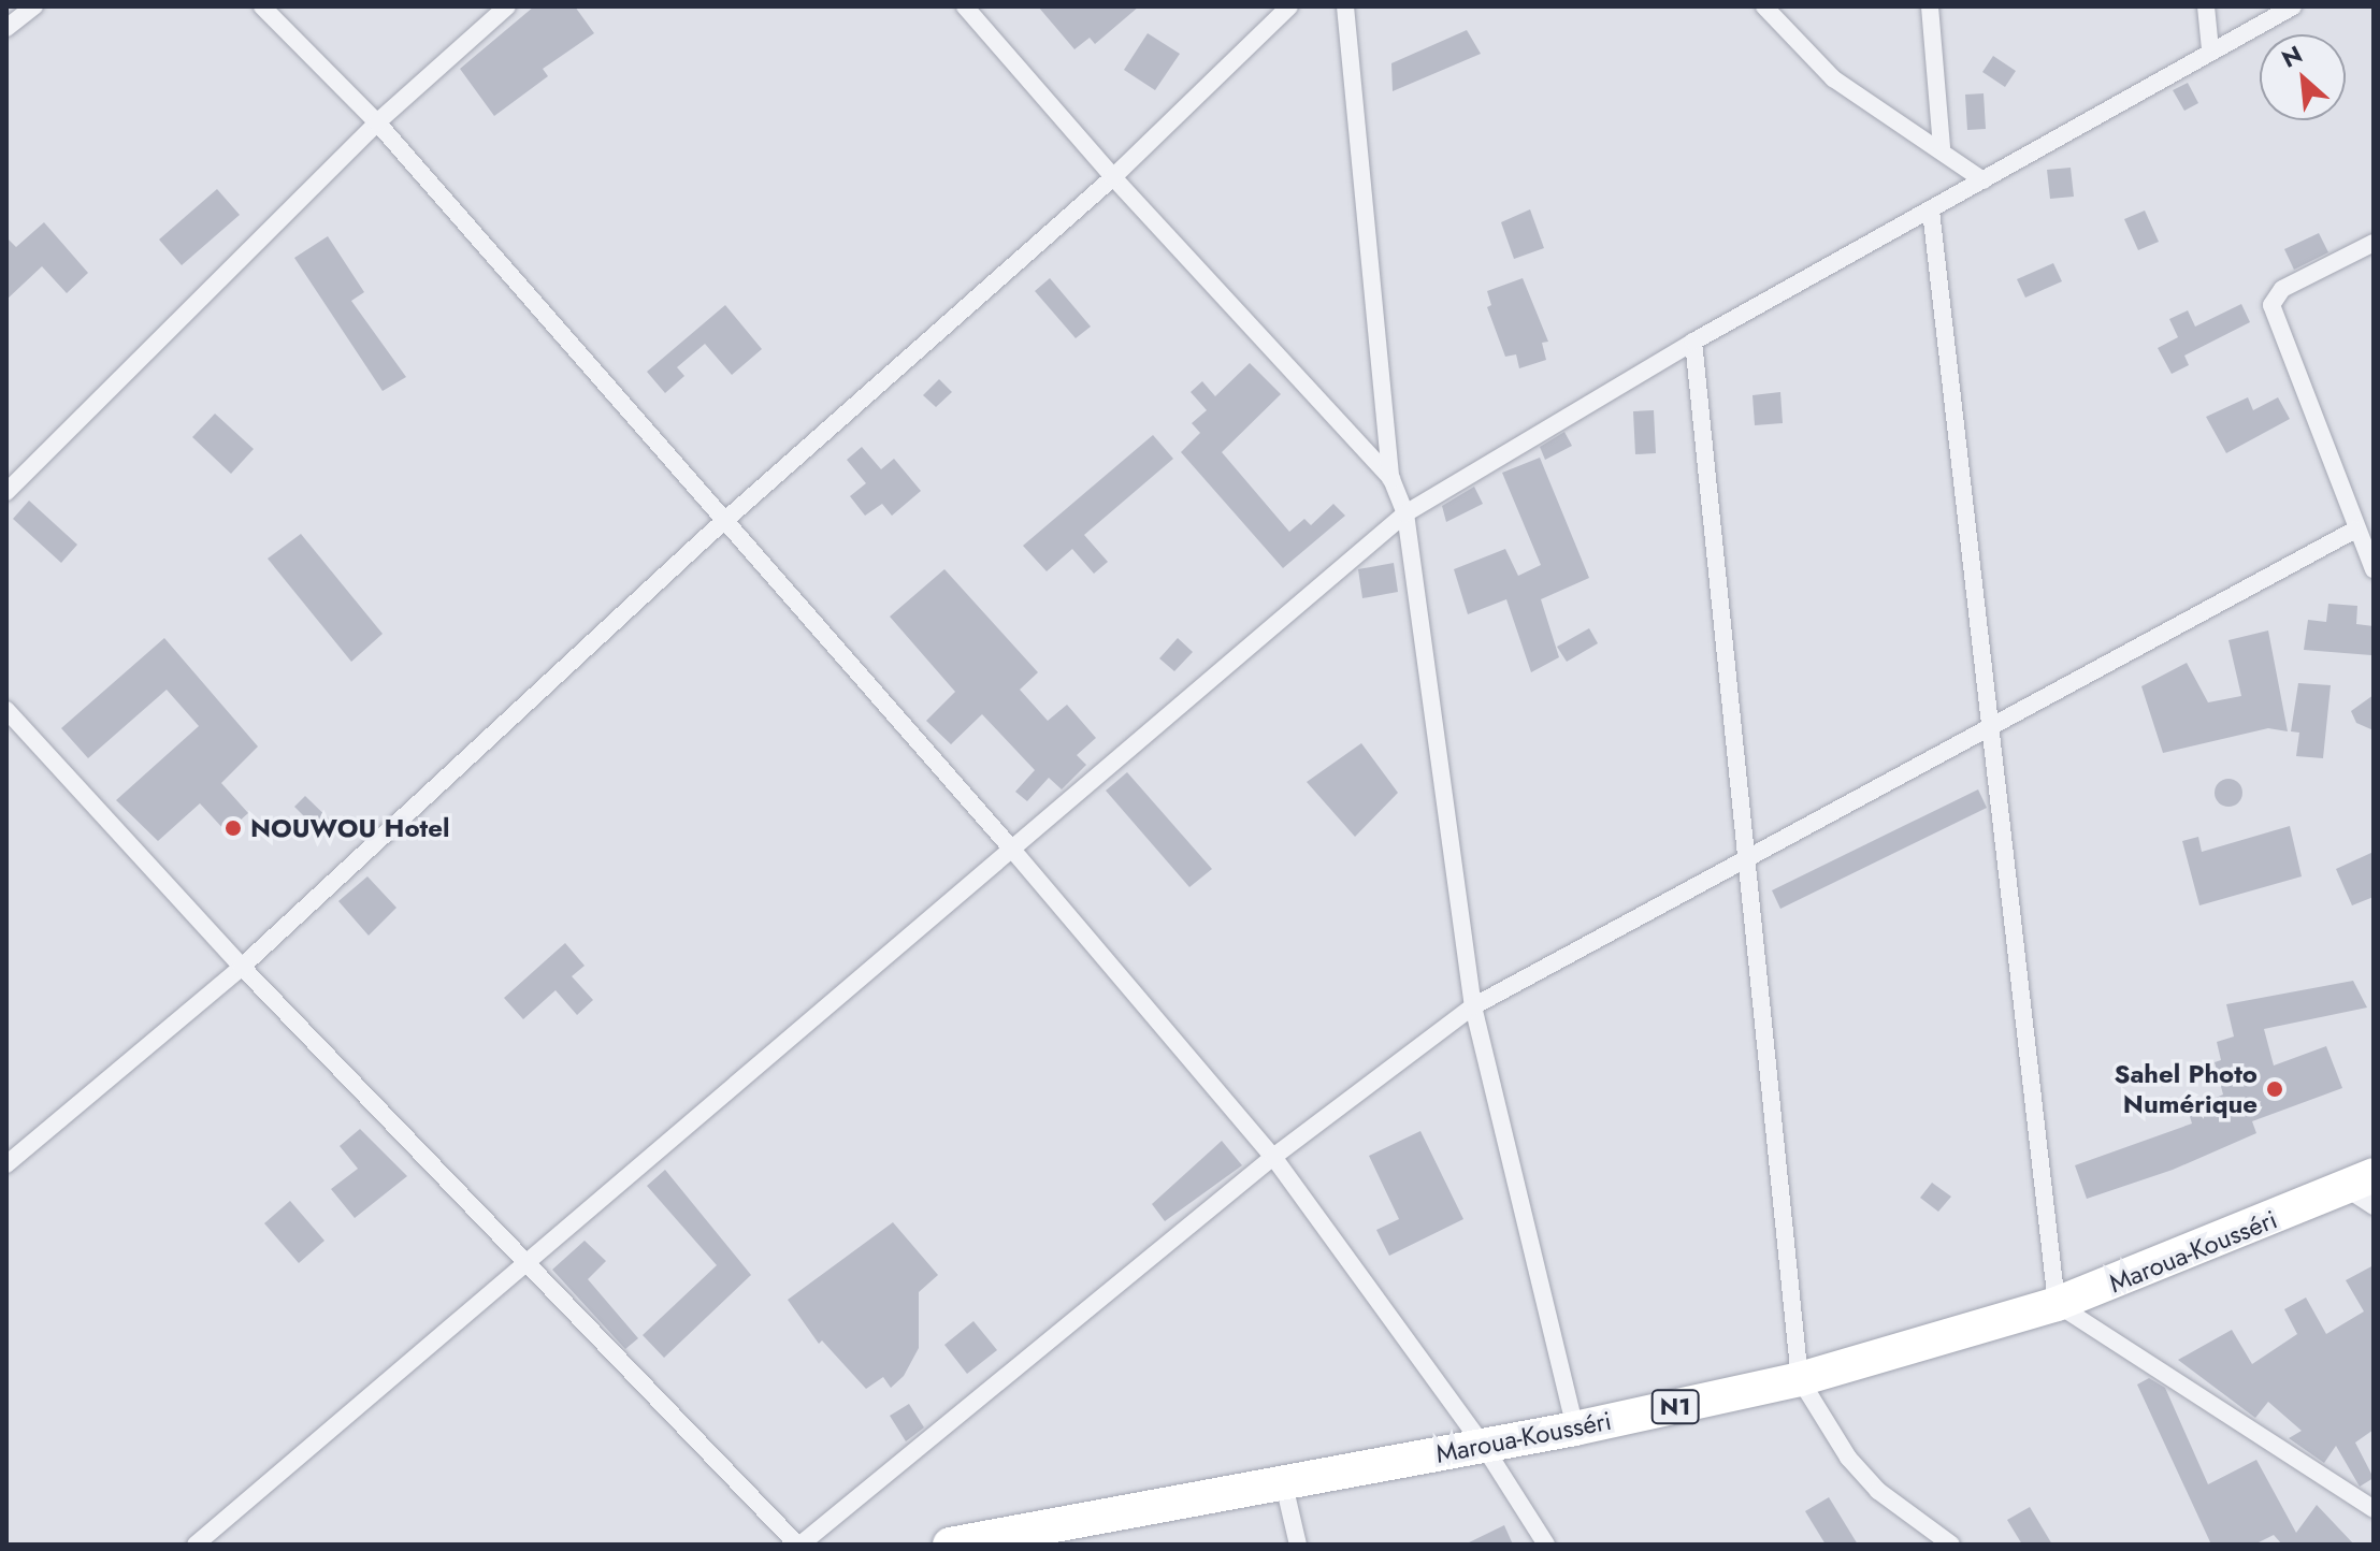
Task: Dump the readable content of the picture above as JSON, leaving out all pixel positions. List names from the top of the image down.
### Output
{
  "streets": {
    "highway": ["Maroua-Kousséri", "N1"]
  },
  "places": ["NOUWOU Hotel", "Sahel Photo Numérique"],
  "north": "top left"
}
